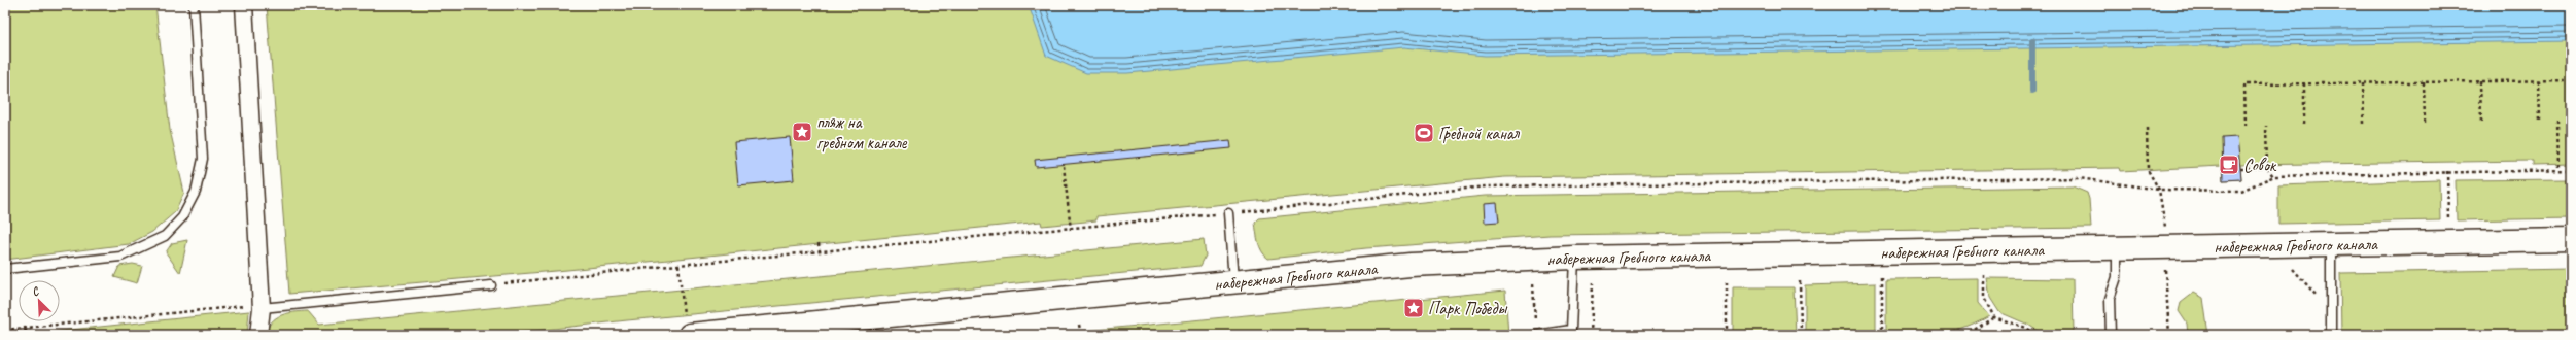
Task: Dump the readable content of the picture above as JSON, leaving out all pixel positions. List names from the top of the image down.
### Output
{
  "streets": {
    "street": ["набережная Гребного канала"]
  },
  "places": {
    "place": ["пляж на гребном канале", "Парк Победы"],
    "sports": ["Гребной канал"],
    "cafe": ["Совок"]
  },
  "north": "top left"
}
